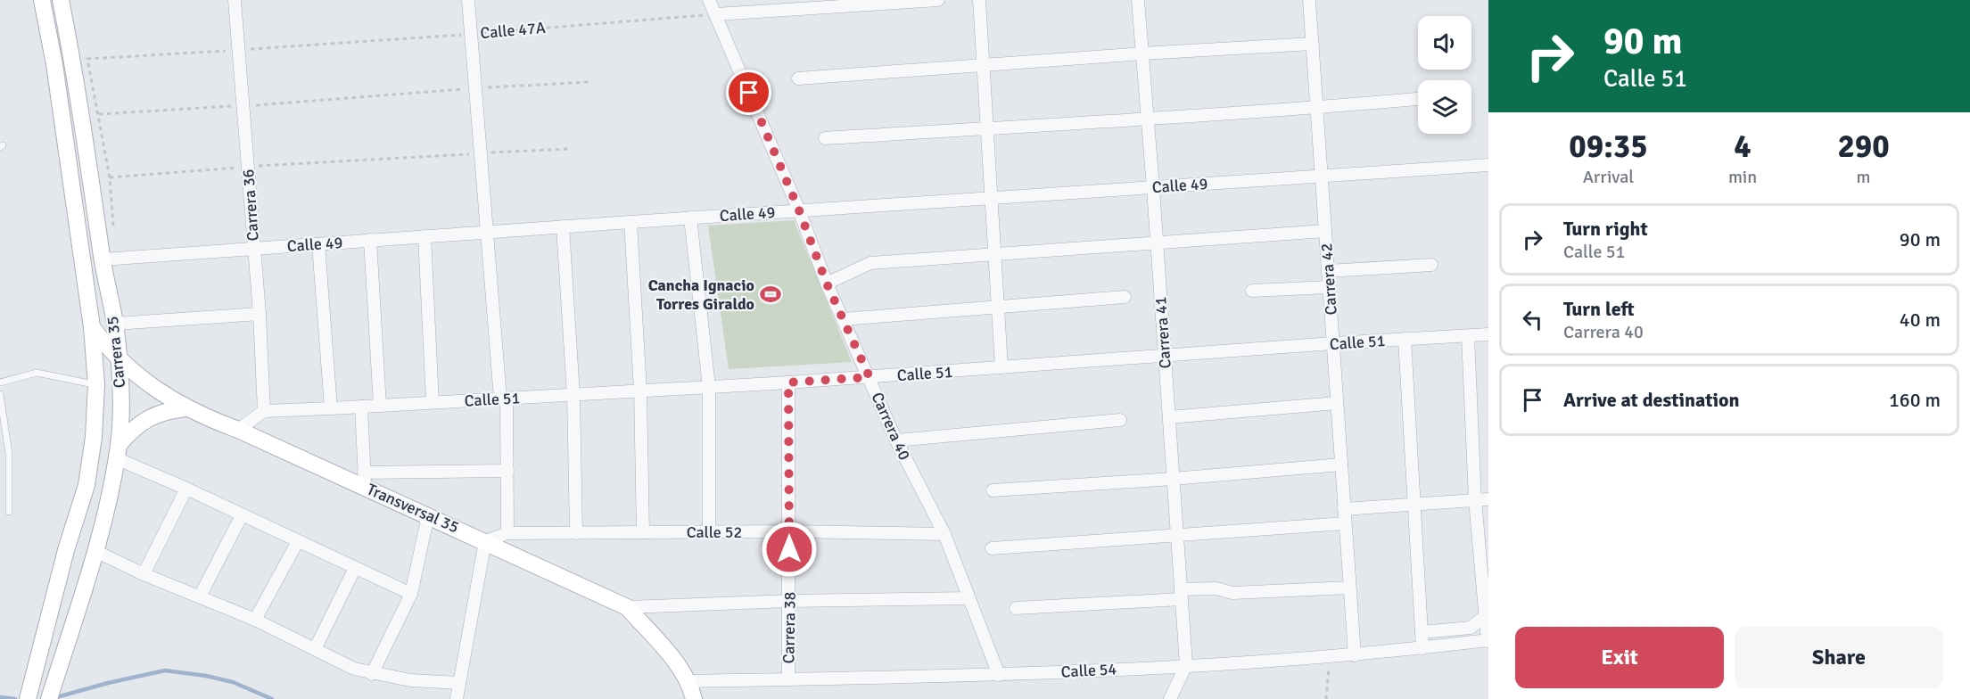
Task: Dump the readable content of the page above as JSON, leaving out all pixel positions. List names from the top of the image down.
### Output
{
  "streets": {
    "main road": ["Carrera 35", "Transversal 35"],
    "street": [
      "Calle 49",
      "Carrera 36",
      "Carrera 42",
      "Carrera 41",
      "Calle 51",
      "Carrera 40",
      "Calle 52",
      "Carrera 38",
      "Calle 54"
    ],
    "path": ["Calle 47A"]
  },
  "crossings": [
    ["Calle 47A", "Carrera 36"],
    ["Calle 47A", "Carrera 40"],
    ["Calle 49", "Carrera 36"],
    ["Calle 49", "Carrera 42"],
    ["Calle 49", "Carrera 41"],
    ["Calle 49", "Carrera 35"],
    ["Calle 49", "Carrera 40"],
    ["Carrera 36", "Calle 51"],
    ["Carrera 42", "Calle 51"],
    ["Carrera 42", "Calle 54"],
    ["Carrera 41", "Calle 51"],
    ["Carrera 41", "Calle 54"],
    ["Calle 51", "Carrera 40"],
    ["Calle 51", "Carrera 38"],
    ["Carrera 35", "Transversal 35"],
    ["Carrera 40", "Calle 52"],
    ["Carrera 40", "Calle 54"],
    ["Transversal 35", "Calle 52"],
    ["Transversal 35", "Calle 54"],
    ["Calle 52", "Carrera 38"],
    ["Carrera 38", "Calle 54"]
  ],
  "places": {
    "sports": ["Cancha Ignacio Torres Giraldo"]
  },
  "page": {
    "turn": ["90 m", "Calle 51"],
    "eta": [
      "09:35",
      "Arrival",
      "4",
      "min",
      "290",
      "m"
    ],
    "list": [
      {
        "name": "Turn right",
        "note": "Calle 51",
        "value": "90 m"
      },
      {
        "name": "Turn left",
        "note": "Carrera 40",
        "value": "40 m"
      },
      {
        "name": "Arrive at destination",
        "value": "160 m"
      }
    ],
    "buttons": ["Exit", "Share"]
  }
}
